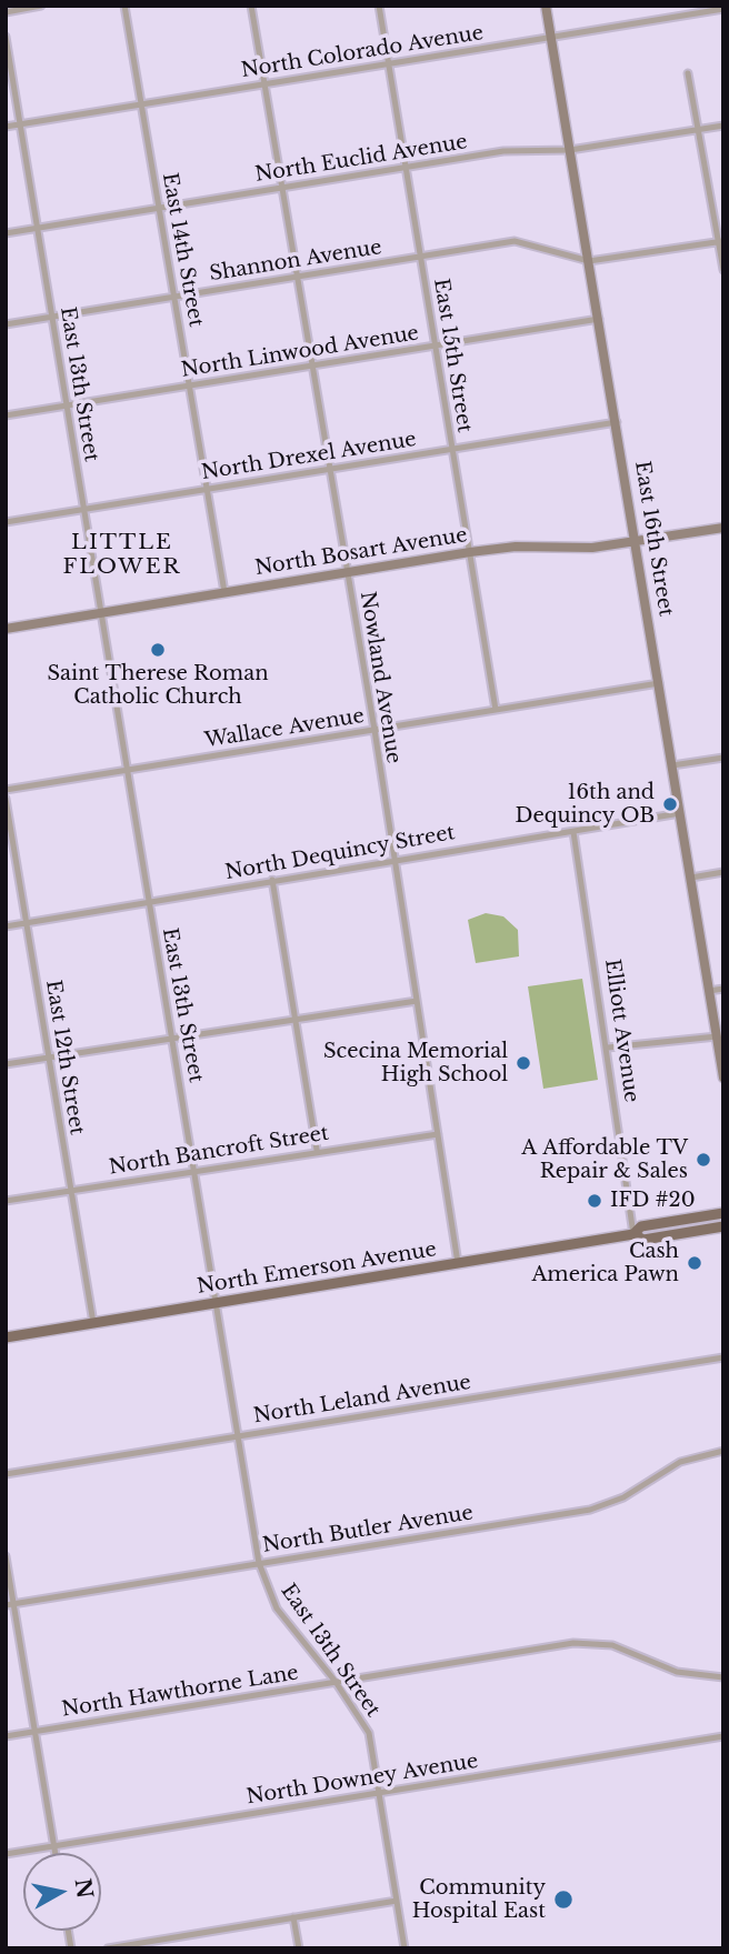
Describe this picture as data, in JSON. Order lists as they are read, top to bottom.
{
  "streets": {
    "main road": ["East 16th Street", "North Bosart Avenue", "North Emerson Avenue"],
    "street": [
      "North Colorado Avenue",
      "North Euclid Avenue",
      "East 14th Street",
      "Shannon Avenue",
      "North Linwood Avenue",
      "East 15th Street",
      "East 13th Street",
      "North Drexel Avenue",
      "Nowland Avenue",
      "Wallace Avenue",
      "North Dequincy Street",
      "Elliott Avenue",
      "East 12th Street",
      "North Bancroft Street",
      "North Leland Avenue",
      "North Butler Avenue",
      "North Hawthorne Lane",
      "North Downey Avenue"
    ]
  },
  "crossings": [
    ["North Colorado Avenue", "East 14th Street"],
    ["North Colorado Avenue", "East 15th Street"],
    ["North Colorado Avenue", "East 13th Street"],
    ["North Colorado Avenue", "East 16th Street"],
    ["North Colorado Avenue", "Nowland Avenue"],
    ["North Euclid Avenue", "East 14th Street"],
    ["North Euclid Avenue", "East 15th Street"],
    ["North Euclid Avenue", "East 13th Street"],
    ["North Euclid Avenue", "East 16th Street"],
    ["North Euclid Avenue", "Nowland Avenue"],
    ["East 14th Street", "Shannon Avenue"],
    ["East 14th Street", "North Linwood Avenue"],
    ["East 14th Street", "North Drexel Avenue"],
    ["East 14th Street", "North Bosart Avenue"],
    ["Shannon Avenue", "East 15th Street"],
    ["Shannon Avenue", "East 13th Street"],
    ["Shannon Avenue", "East 16th Street"],
    ["Shannon Avenue", "Nowland Avenue"],
    ["North Linwood Avenue", "East 15th Street"],
    ["North Linwood Avenue", "East 13th Street"],
    ["North Linwood Avenue", "East 16th Street"],
    ["North Linwood Avenue", "Nowland Avenue"],
    ["East 15th Street", "North Drexel Avenue"],
    ["East 15th Street", "North Bosart Avenue"],
    ["East 15th Street", "Wallace Avenue"],
    ["East 13th Street", "North Drexel Avenue"],
    ["East 13th Street", "North Bosart Avenue"],
    ["East 13th Street", "Wallace Avenue"],
    ["East 13th Street", "North Dequincy Street"],
    ["East 13th Street", "North Bancroft Street"],
    ["East 13th Street", "North Emerson Avenue"],
    ["East 13th Street", "North Leland Avenue"],
    ["East 13th Street", "North Butler Avenue"],
    ["East 13th Street", "North Hawthorne Lane"],
    ["East 13th Street", "North Downey Avenue"],
    ["North Drexel Avenue", "East 16th Street"],
    ["North Drexel Avenue", "Nowland Avenue"],
    ["East 16th Street", "North Bosart Avenue"],
    ["East 16th Street", "Wallace Avenue"],
    ["East 16th Street", "North Dequincy Street"],
    ["North Bosart Avenue", "Nowland Avenue"],
    ["Nowland Avenue", "Wallace Avenue"],
    ["Nowland Avenue", "North Dequincy Street"],
    ["Nowland Avenue", "North Bancroft Street"],
    ["Nowland Avenue", "North Emerson Avenue"],
    ["North Dequincy Street", "Elliott Avenue"],
    ["North Dequincy Street", "East 12th Street"],
    ["Elliott Avenue", "North Emerson Avenue"],
    ["East 12th Street", "North Bancroft Street"],
    ["East 12th Street", "North Emerson Avenue"]
  ],
  "districts": ["LITTLE FLOWER"],
  "places": [
    "Saint Therese Roman Catholic Church",
    "16th and Dequincy OB",
    "Scecina Memorial High School",
    "A Affordable TV Repair & Sales",
    "IFD #20",
    "Cash America Pawn",
    "Community Hospital East"
  ],
  "north": "right"
}
